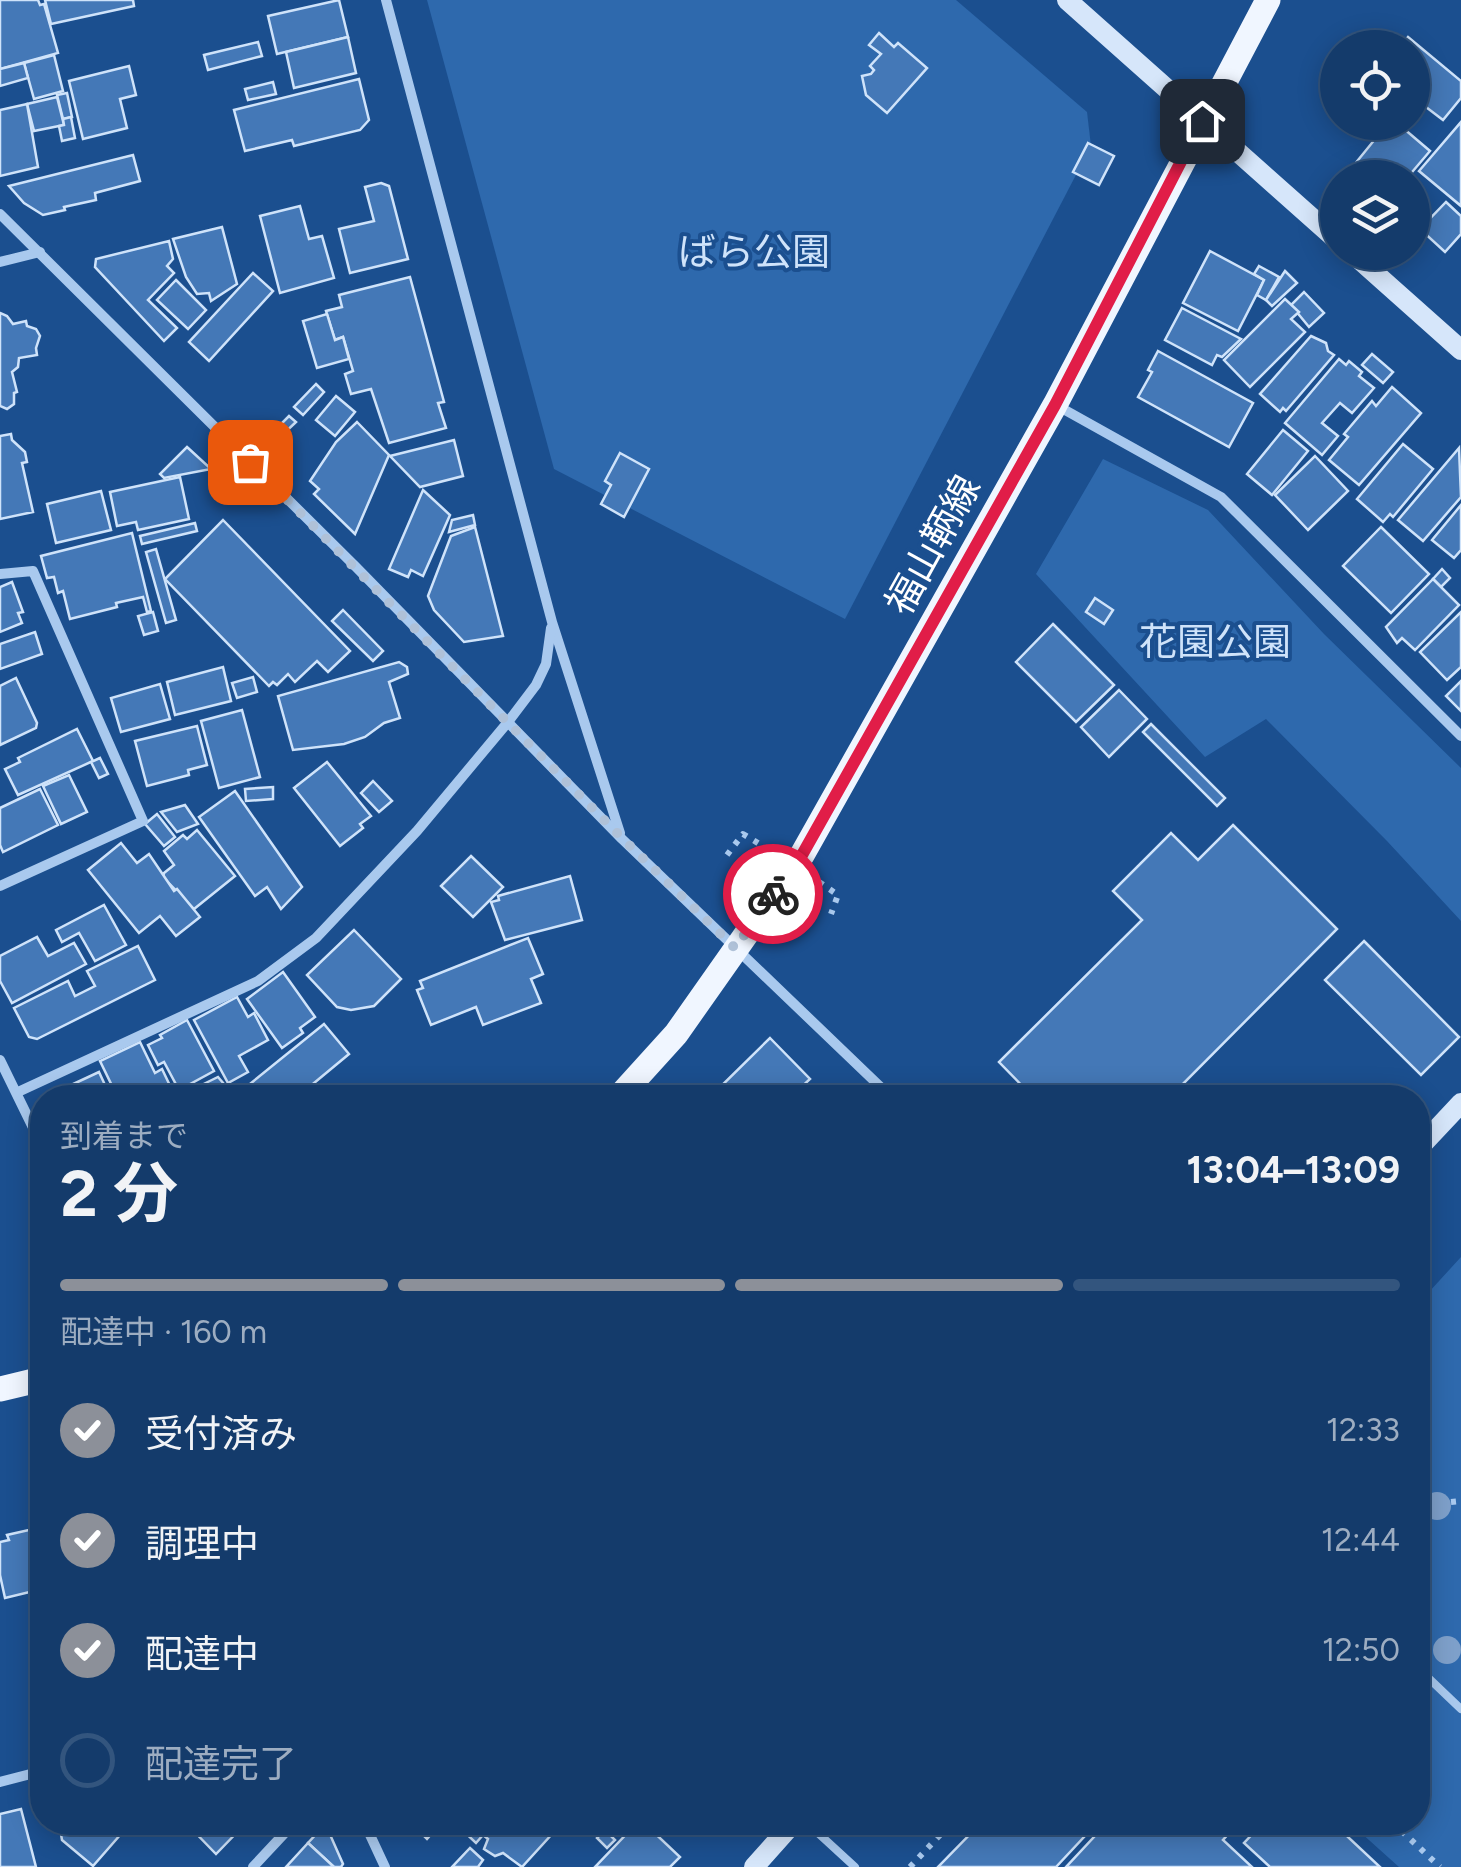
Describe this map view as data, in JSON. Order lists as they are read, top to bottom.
{
  "streets": {
    "main road": ["福山鞆線"]
  },
  "parks": ["ばら公園", "花園公園"],
  "page": {
    "heading": ["2 分", "到着まで", "13:04–13:09"],
    "bar": "配達中 · 160 m",
    "list": [
      ["受付済み", "12:33"],
      ["調理中", "12:44"],
      ["配達中", "12:50"],
      "配達完了"
    ]
  }
}
